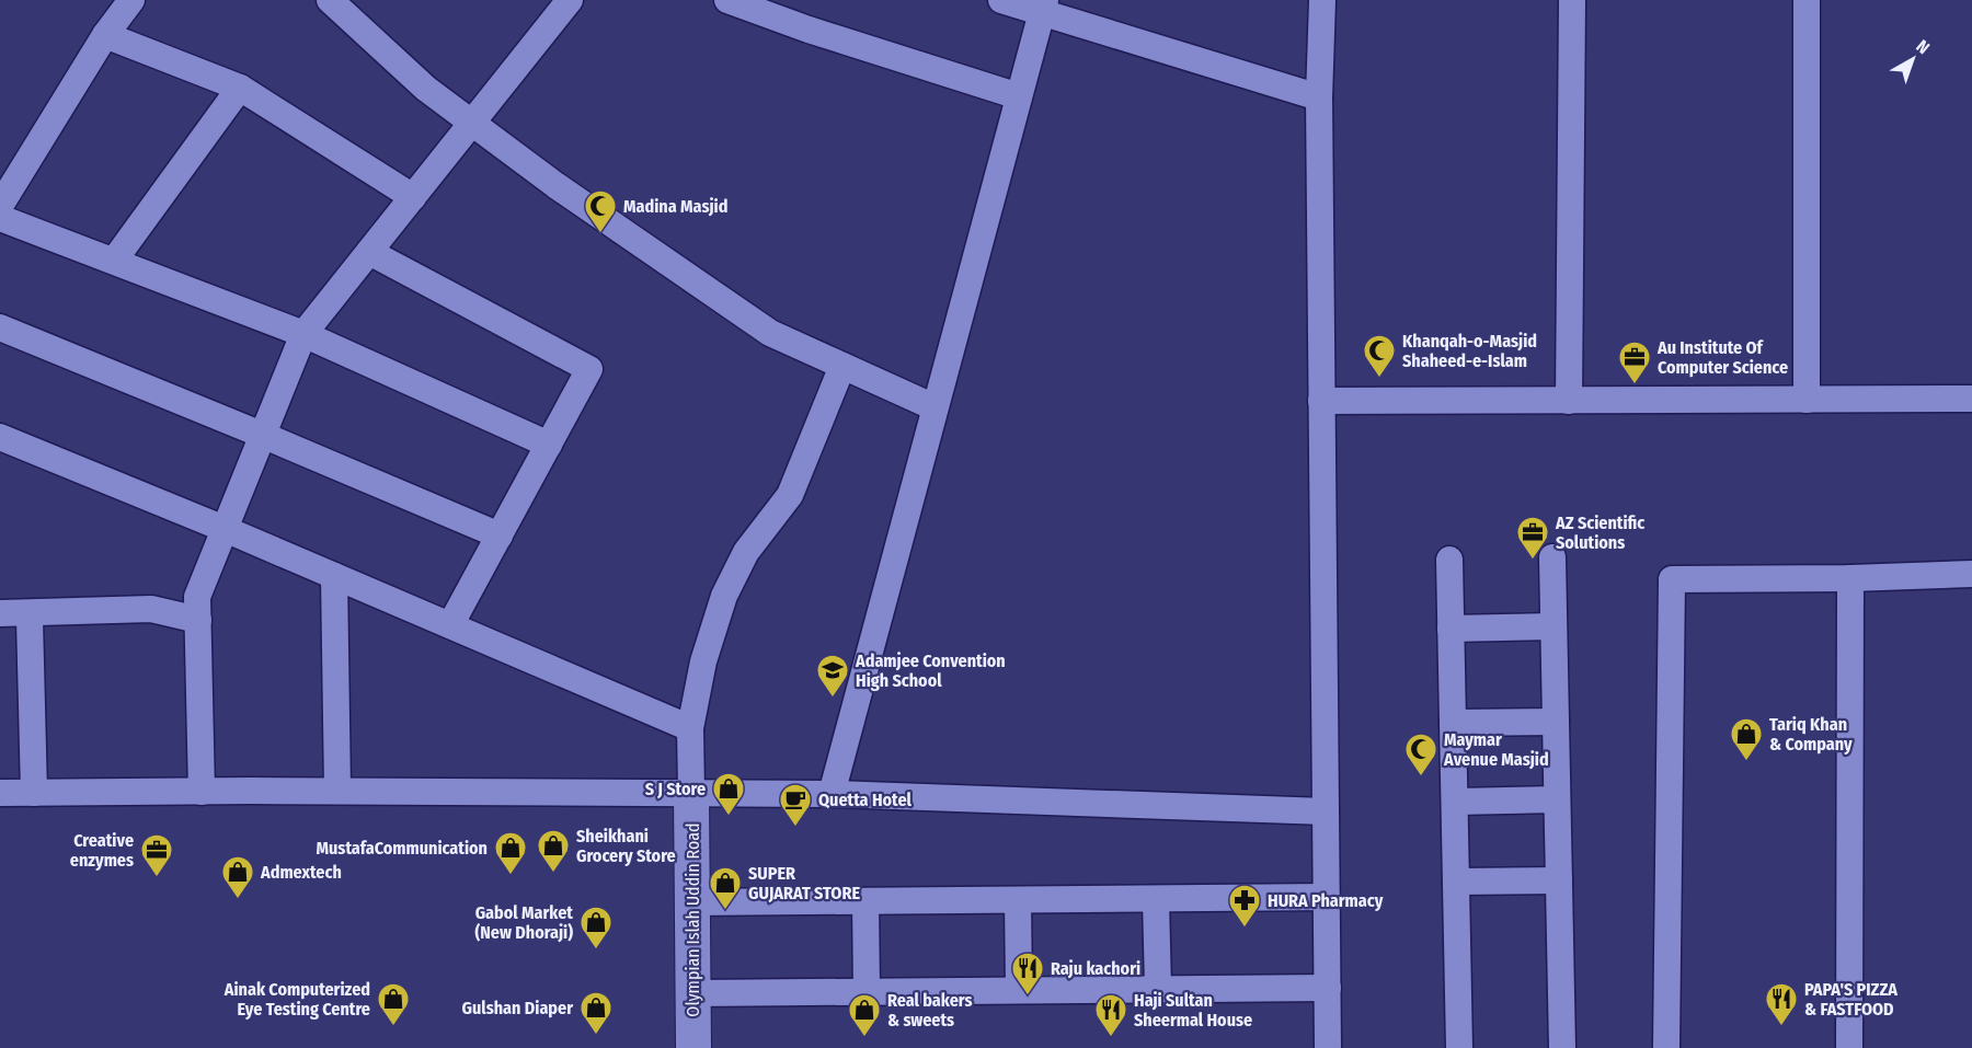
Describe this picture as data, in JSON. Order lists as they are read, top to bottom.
{
  "streets": {
    "street": ["Olympian Islah Uddin Road"]
  },
  "places": {
    "mosque": ["Madina Masjid", "Khanqah-o-Masjid Shaheed-e-Islam", "Maymar Avenue Masjid"],
    "office": ["Au Institute Of Computer Science", "AZ Scientific Solutions", "Creative enzymes"],
    "school or university": ["Adamjee Convention High School"],
    "shop": [
      "Tariq Khan & Company",
      "S J Store",
      "Sheikhani Grocery Store",
      "MustafaCommunication",
      "Admextech",
      "SUPER GUJARAT STORE",
      "Gabol Market (New Dhoraji)",
      "Ainak Computerized Eye Testing Centre",
      "Gulshan Diaper",
      "Real bakers & sweets"
    ],
    "cafe": ["Quetta Hotel"],
    "pharmacy": ["HURA Pharmacy"],
    "restaurant": ["Raju kachori", "PAPA'S PIZZA & FASTFOOD", "Haji Sultan Sheermal House"]
  },
  "north": "top right"
}
